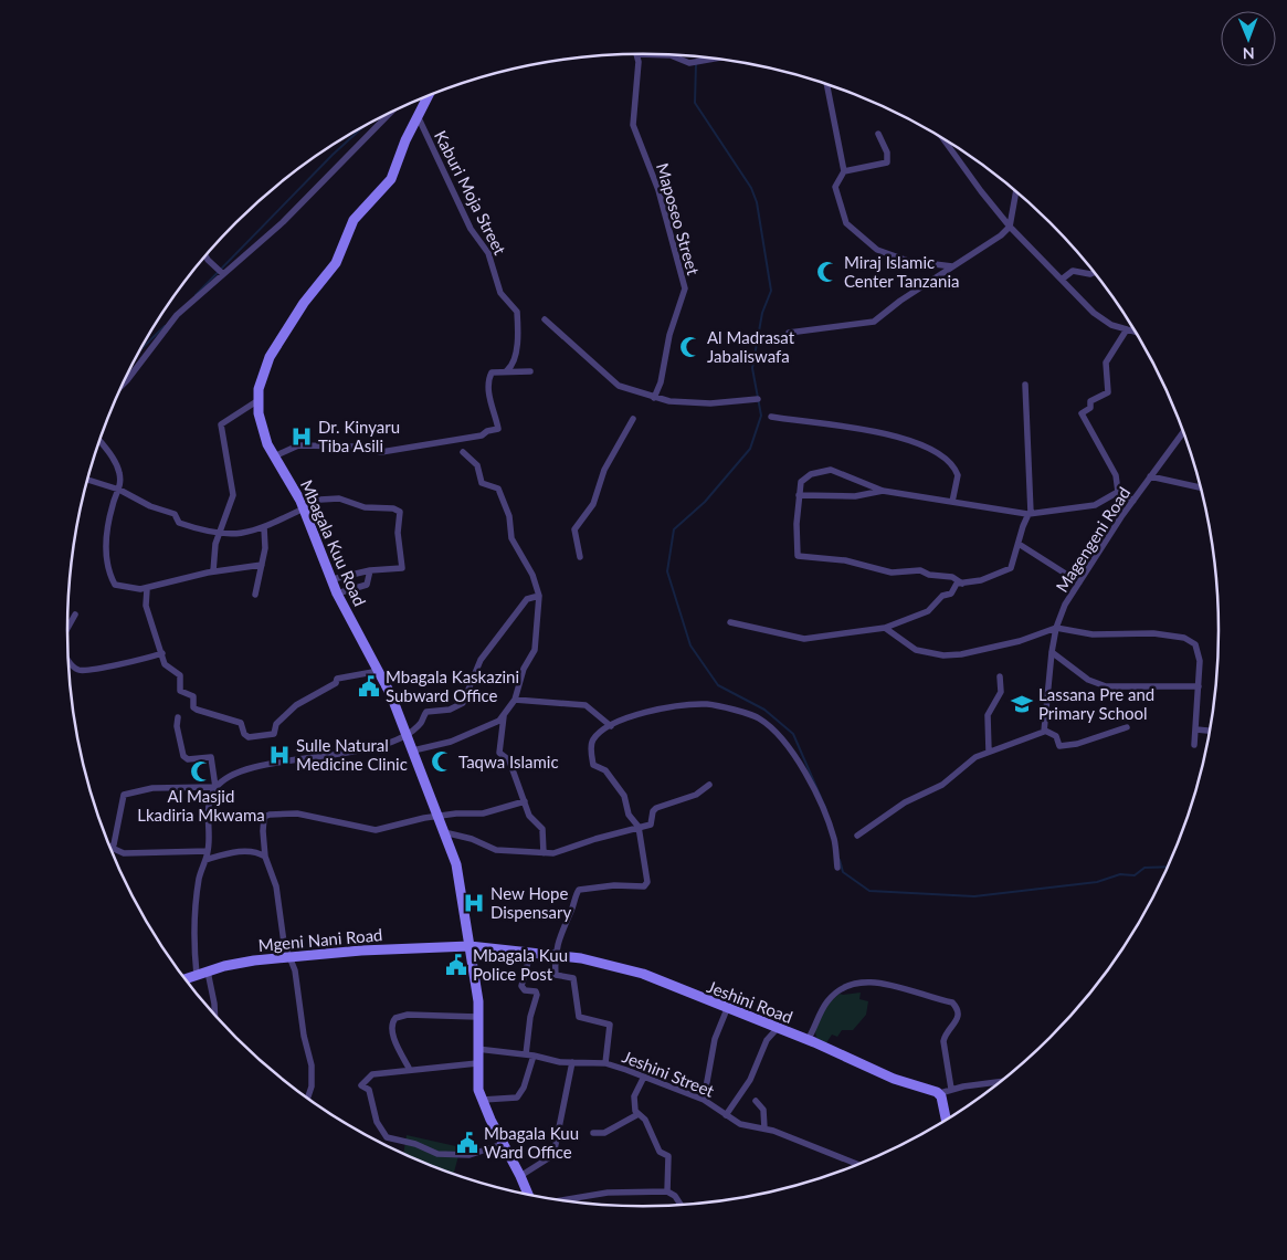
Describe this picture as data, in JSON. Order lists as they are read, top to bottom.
{
  "streets": {
    "street": [
      "Kaburi Moja Street",
      "Maposeo Street",
      "Magengeni Road",
      "Mbagala Kuu Road",
      "Mgeni Nani Road",
      "Jeshini Road",
      "Jeshini Street"
    ]
  },
  "crossings": [
    ["Kaburi Moja Street", "Mbagala Kuu Road"],
    ["Mbagala Kuu Road", "Mgeni Nani Road"],
    ["Mbagala Kuu Road", "Jeshini Road"],
    ["Mbagala Kuu Road", "Jeshini Street"],
    ["Mgeni Nani Road", "Jeshini Road"]
  ],
  "places": {
    "mosque": [
      "Miraj Islamic Center Tanzania",
      "Al Madrasat Jabaliswafa",
      "Taqwa Islamic",
      "Al Masjid Lkadiria Mkwama"
    ],
    "hospital": ["Dr. Kinyaru Tiba Asili", "Sulle Natural Medicine Clinic", "New Hope Dispensary"],
    "public building": ["Mbagala Kaskazini Subward Office", "Mbagala Kuu Police Post", "Mbagala Kuu Ward Office"],
    "school or university": ["Lassana Pre and Primary School"]
  },
  "north": "bottom"
}
